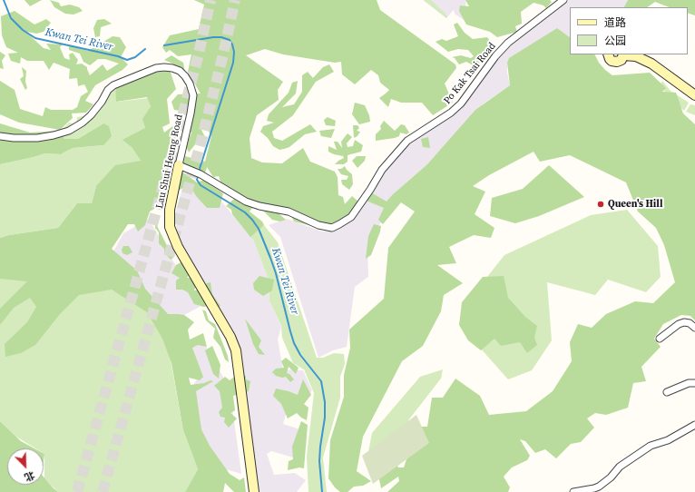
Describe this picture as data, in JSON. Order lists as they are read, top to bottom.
{
  "streets": {
    "street": ["Po Kak Tsai Road", "Lau Shui Heung Road"]
  },
  "crossings": [
    ["Po Kak Tsai Road", "Lau Shui Heung Road"]
  ],
  "water": ["Kwan Tei River"],
  "places": ["Queen's Hill"],
  "legend": ["道路", "公园"],
  "north": "bottom right"
}
